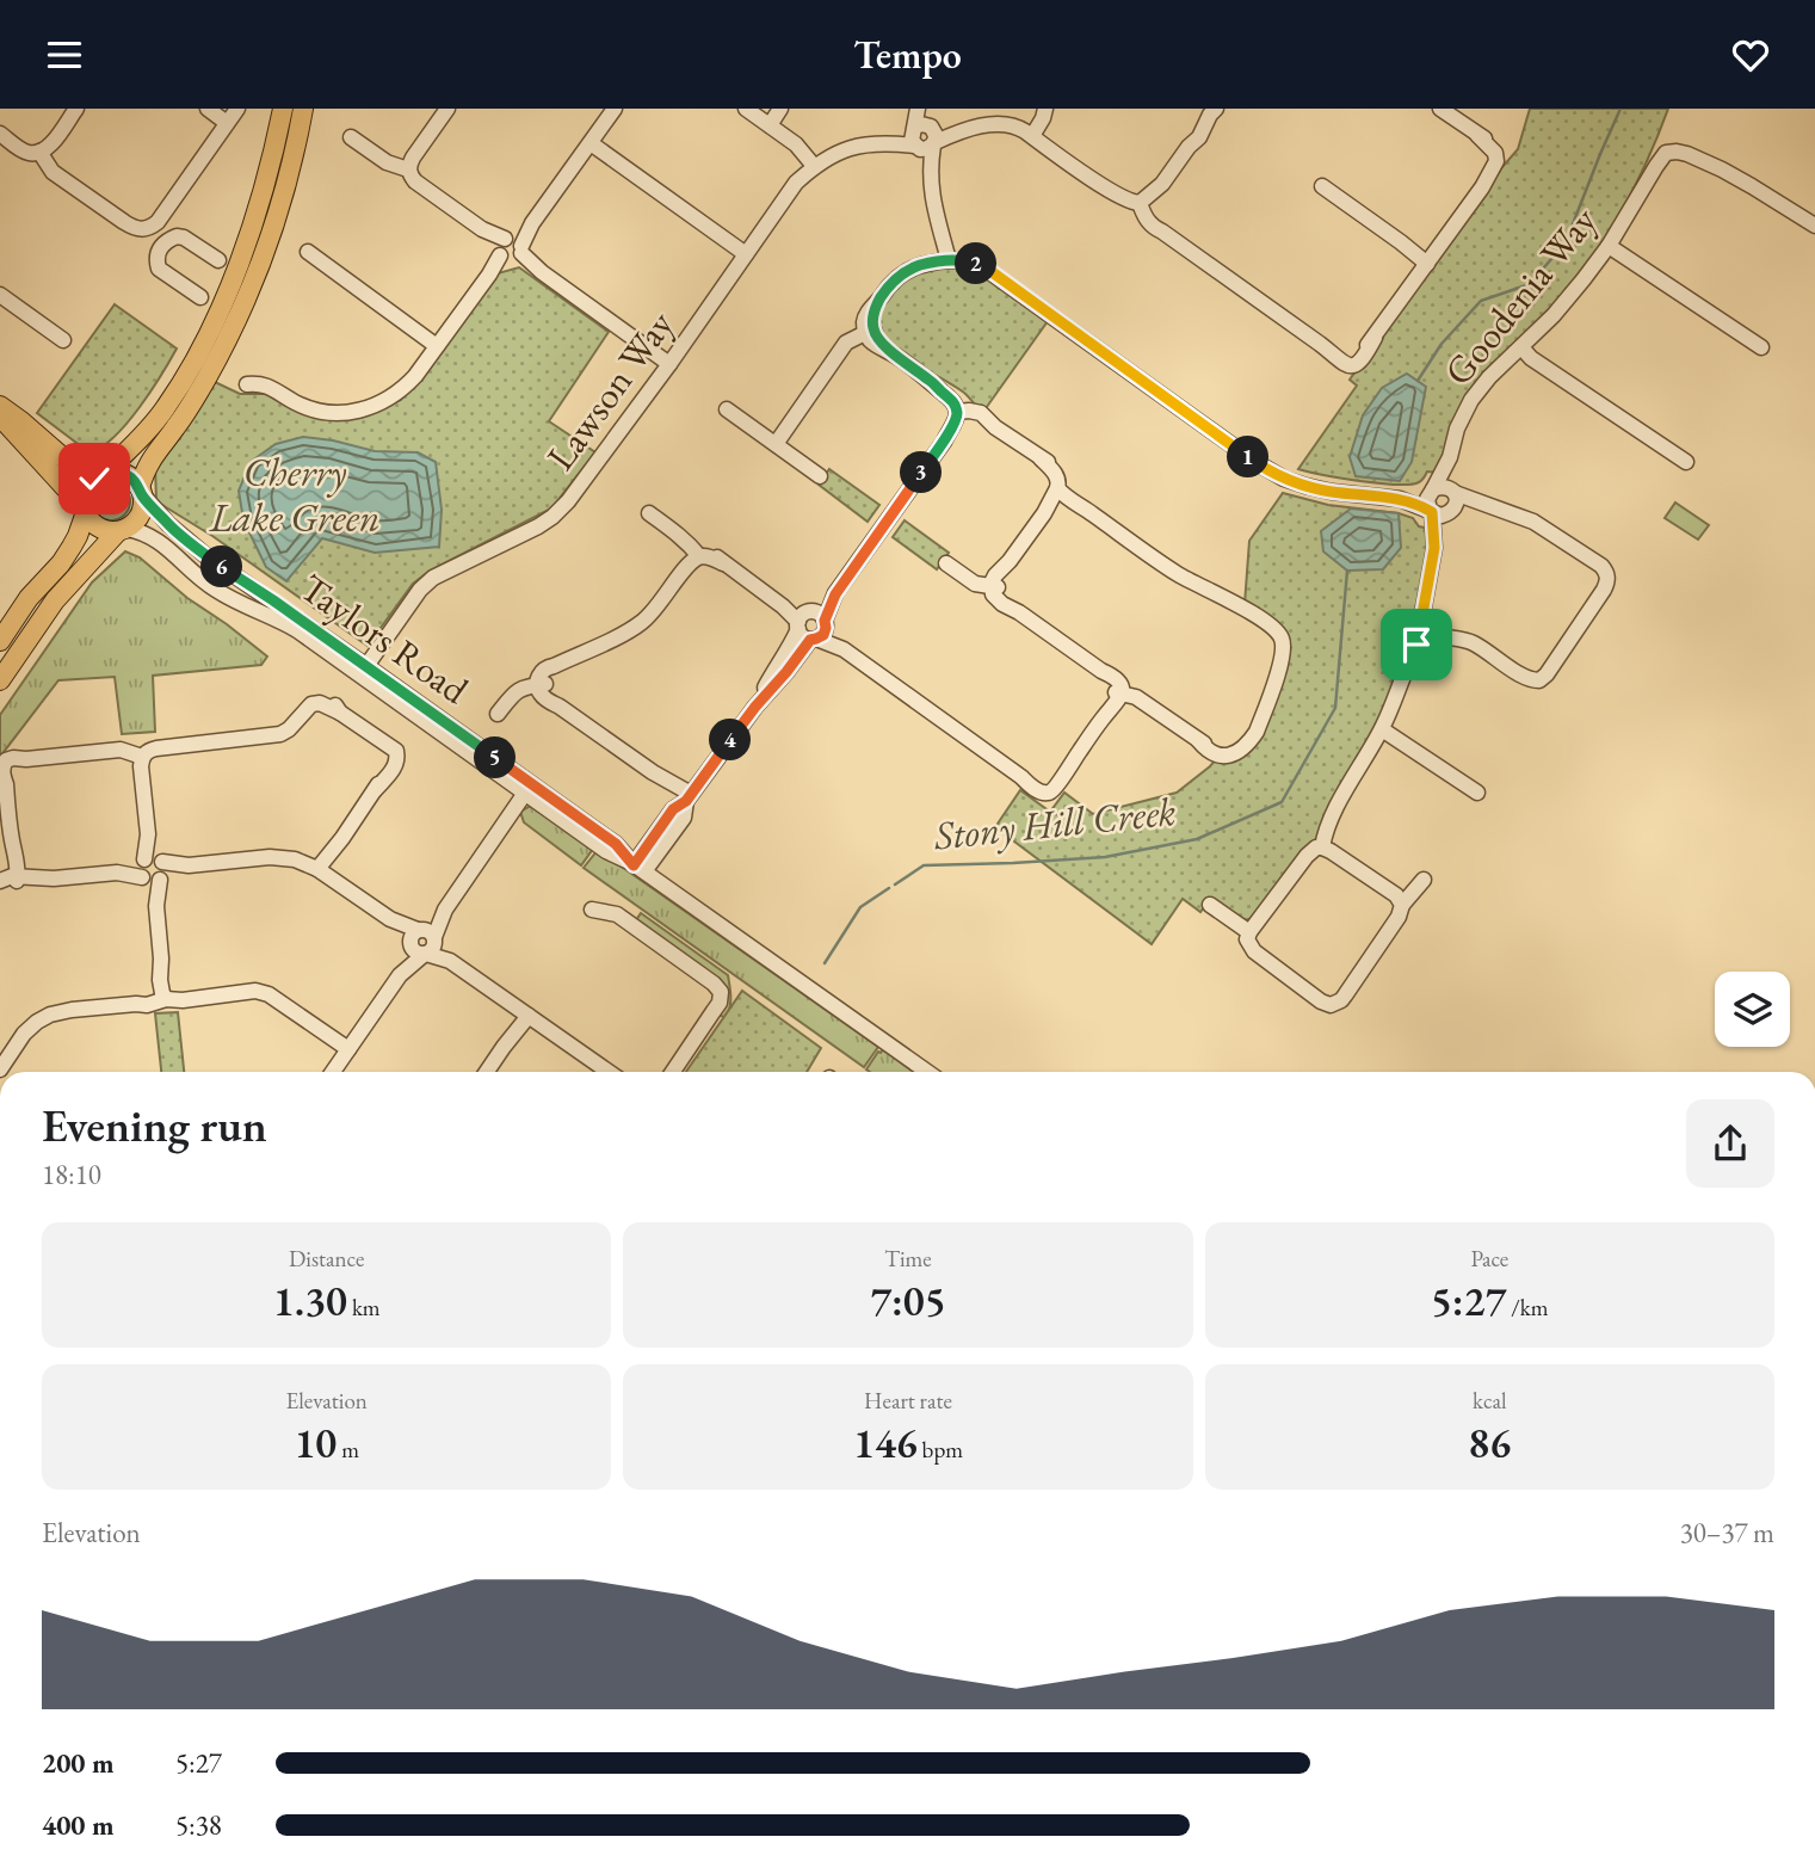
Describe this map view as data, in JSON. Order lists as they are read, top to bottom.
{
  "streets": {
    "street": ["Goodenia Way", "Lawson Way", "Taylors Road"]
  },
  "crossings": [
    ["Lawson Way", "Taylors Road"]
  ],
  "water": ["Cherry Lake Green", "Stony Hill Creek"],
  "page": {
    "header": "Tempo",
    "pins": [
      "2",
      "1",
      "3",
      "6",
      "4",
      "5"
    ],
    "heading": ["Evening run", "18:10"],
    "stats": [
      ["Distance", "1.30 km"],
      ["Time", "7:05"],
      ["Pace", "5:27 /km"],
      ["Elevation", "10 m"],
      ["Heart rate", "146 bpm"],
      ["kcal", "86"]
    ],
    "chart": ["Elevation", "30–37 m"],
    "list": [
      {
        "name": "200 m",
        "note": "5:27"
      },
      {
        "name": "400 m",
        "note": "5:38"
      }
    ]
  }
}
